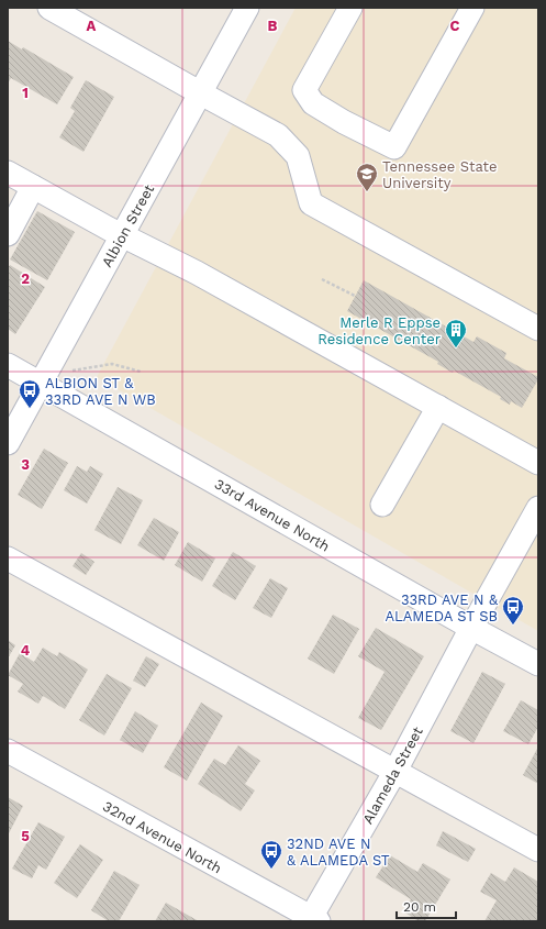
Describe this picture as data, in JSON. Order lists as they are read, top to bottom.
{
  "streets": {
    "street": [
      "Albion Street",
      "33rd Avenue North",
      "Alameda Street",
      "32nd Avenue North"
    ]
  },
  "crossings": [
    ["Albion Street", "33rd Avenue North"],
    ["33rd Avenue North", "Alameda Street"],
    ["Alameda Street", "32nd Avenue North"]
  ],
  "places": {
    "school or university": ["Tennessee State University"],
    "building": ["Merle R Eppse Residence Center"],
    "bus stop": ["ALBION ST & 33RD AVE N WB", "33RD AVE N & ALAMEDA ST SB", "32ND AVE N & ALAMEDA ST"]
  },
  "scale_bar": "20 m",
  "grid": {
    "columns": ["A", "B", "C"],
    "rows": [
      "1",
      "2",
      "3",
      "4",
      "5"
    ]
  }
}
